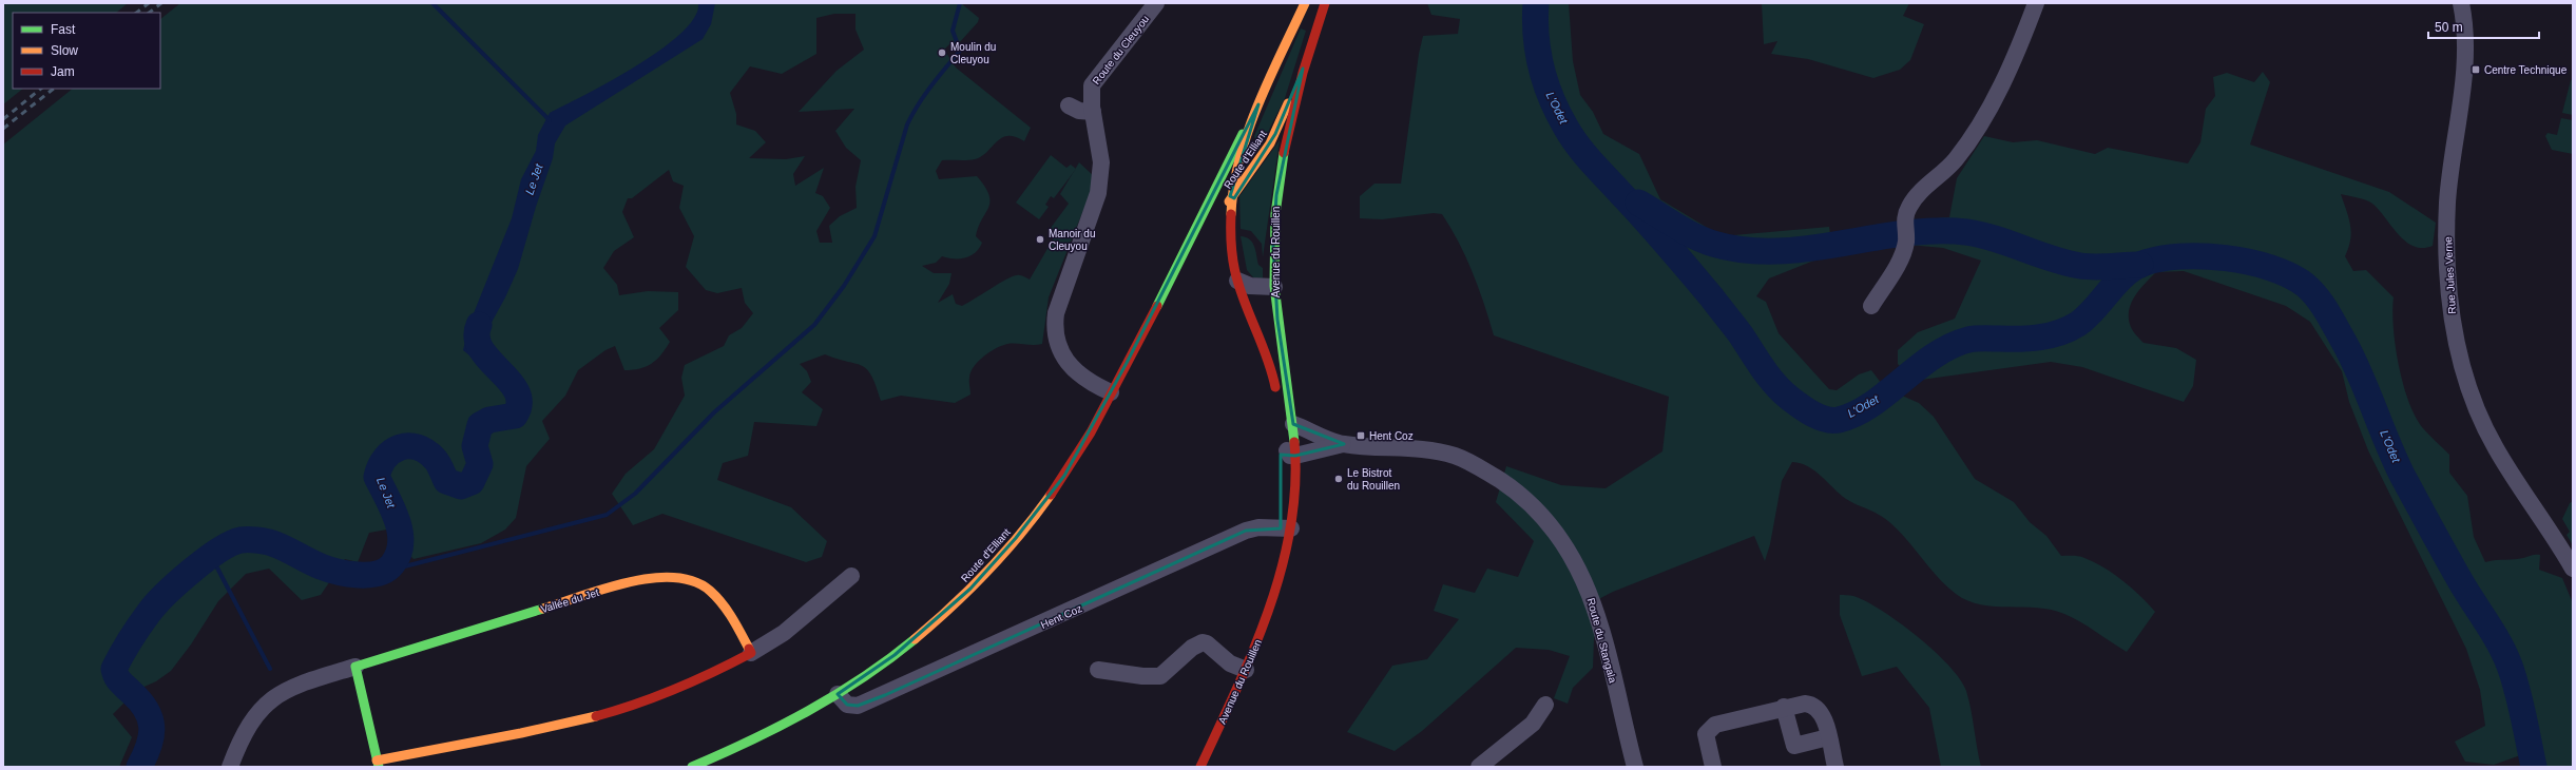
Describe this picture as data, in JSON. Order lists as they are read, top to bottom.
{
  "streets": {
    "street": [
      "Route du Cleuyou",
      "Route d'Elliant",
      "Avenue du Rouillen",
      "Rue Jules Verne",
      "Vallée du Jet",
      "Hent Coz",
      "Route du Stangala"
    ]
  },
  "crossings": [
    ["Route du Cleuyou", "Route d'Elliant"],
    ["Route d'Elliant", "Avenue du Rouillen"],
    ["Route d'Elliant", "Hent Coz"],
    ["Avenue du Rouillen", "Hent Coz"],
    ["Avenue du Rouillen", "Route du Stangala"]
  ],
  "water": ["L'Odet", "Le Jet"],
  "places": {
    "other": ["Moulin du Cleuyou", "Manoir du Cleuyou", "Le Bistrot du Rouillen"],
    "transit": ["Centre Technique", "Hent Coz"]
  },
  "legend": ["Fast", "Slow", "Jam"],
  "scale_bar": "50 m"
}
